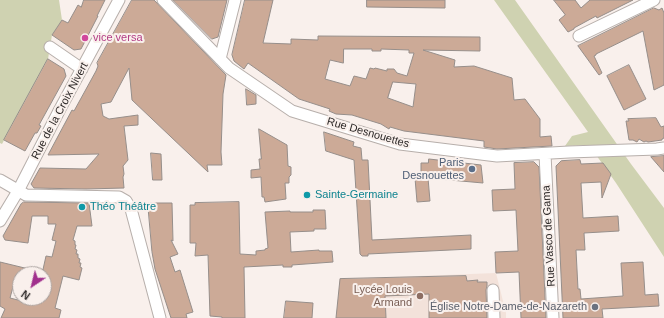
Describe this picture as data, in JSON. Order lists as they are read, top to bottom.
{
  "streets": {
    "street": ["Rue de la Croix Nivert", "Rue Desnouettes", "Rue Vasco de Gama"]
  },
  "crossings": [
    ["Rue Desnouettes", "Rue Vasco de Gama"]
  ],
  "places": [
    "vice versa",
    "Paris Desnouettes",
    "Sainte-Germaine",
    "Théo Théâtre",
    "Lycée Louis Armand",
    "Église Notre-Dame-de-Nazareth"
  ],
  "north": "bottom left"
}
